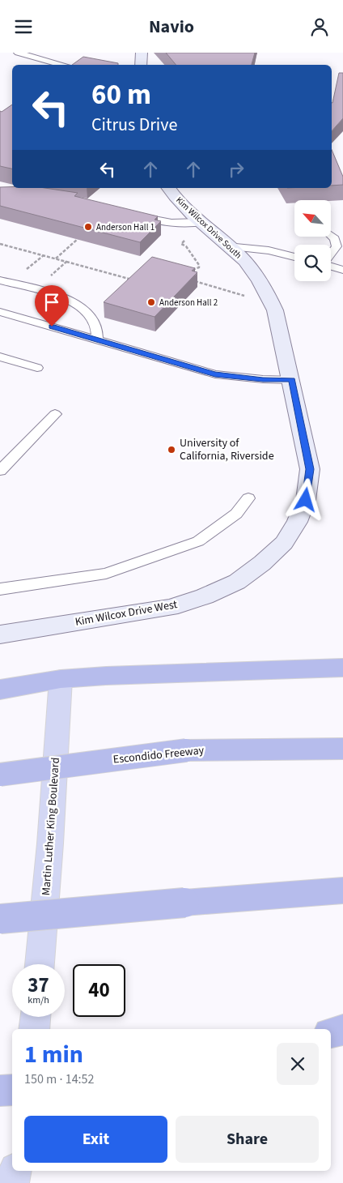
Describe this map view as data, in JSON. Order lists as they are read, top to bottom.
{
  "streets": {
    "highway": ["Escondido Freeway"],
    "main road": ["Martin Luther King Boulevard"],
    "street": ["Kim Wilcox Drive South", "Kim Wilcox Drive West"]
  },
  "crossings": [
    ["Kim Wilcox Drive South", "Kim Wilcox Drive West"]
  ],
  "places": ["Anderson Hall 1", "Anderson Hall 2", "University of California, Riverside"],
  "north": "top left",
  "page": {
    "header": "Navio",
    "turn": ["60 m", "Citrus Drive"],
    "speed": "37 km/h",
    "limit": "40",
    "heading": ["1 min", "150 m · 14:52"],
    "buttons": ["Exit", "Share"]
  }
}
